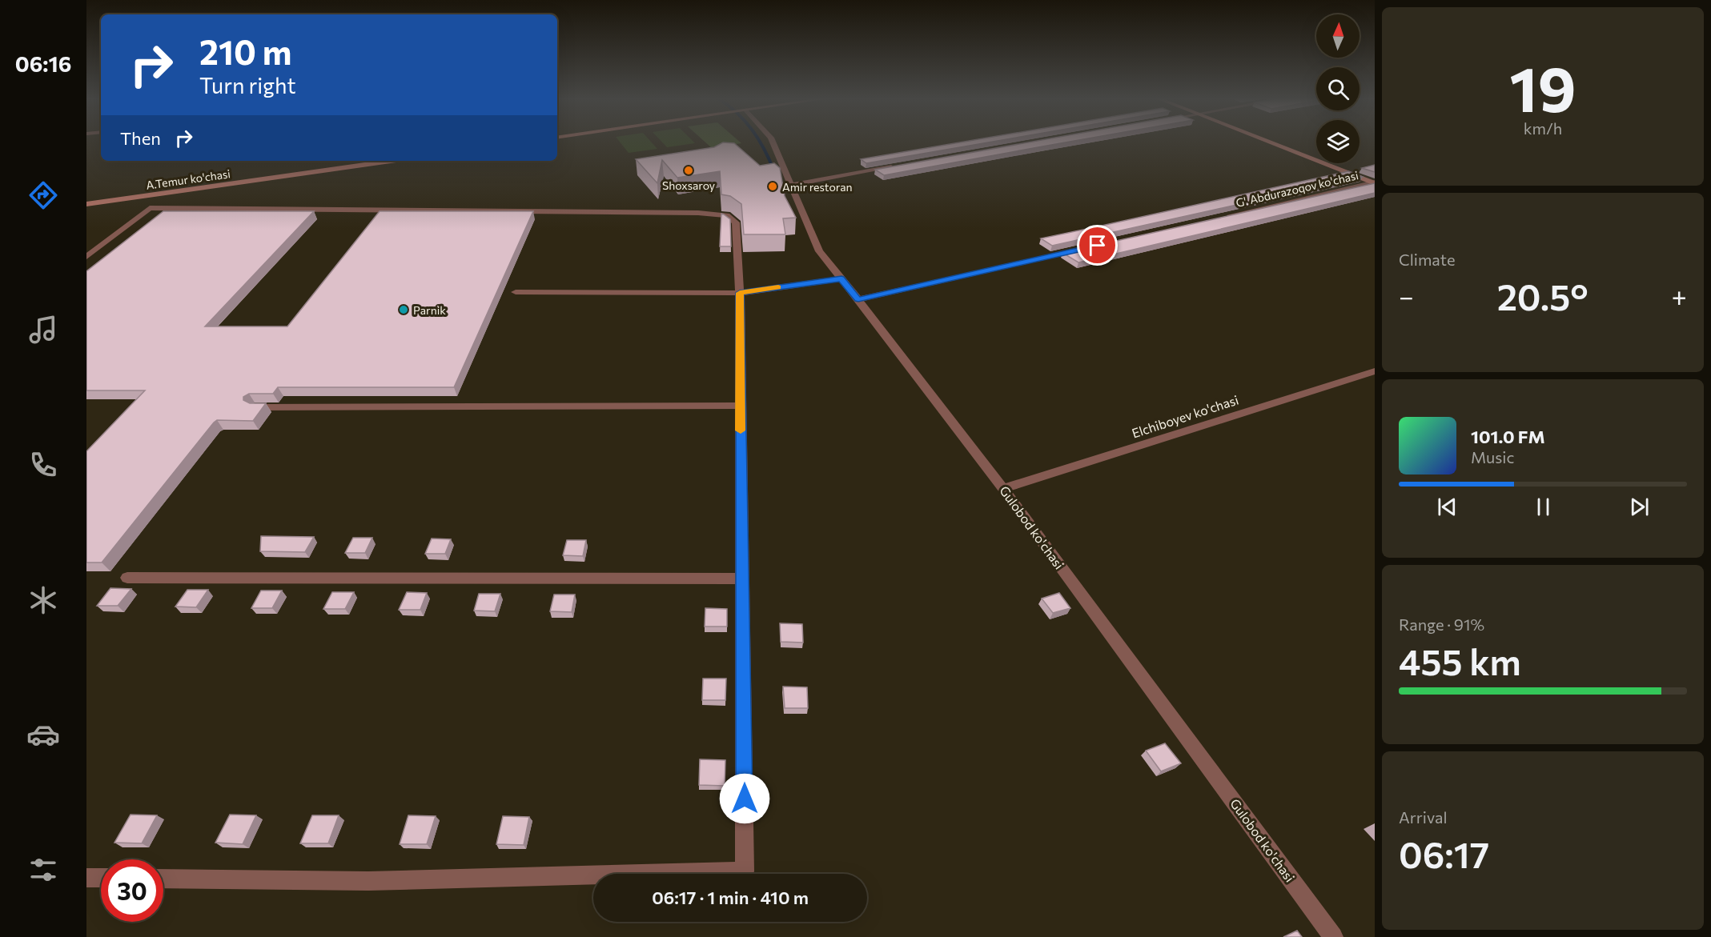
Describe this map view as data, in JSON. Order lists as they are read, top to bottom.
{
  "streets": {
    "main road": ["A.Temur ko'chasi"],
    "street": ["G'. Abdurazoqov ko'chasi", "Elchiboyev ko'chasi", "Gulobod ko'chasi"]
  },
  "crossings": [
    ["Elchiboyev ko'chasi", "Gulobod ko'chasi"]
  ],
  "places": ["Shoxsaroy", "Amir restoran", "Parnik"],
  "north": "top",
  "page": {
    "tabs": "06:16",
    "tile": [
      ["19", "km/h"],
      "Climate",
      ["Range · 91%", "455 km"],
      ["Arrival", "06:17"]
    ],
    "turn": ["210 m", "Turn right"],
    "then": "Then",
    "heat": ["−", "20.5°", "+"],
    "song": ["101.0 FM", "Music"],
    "limit": "30",
    "trip": "06:17 · 1 min · 410 m"
  }
}
